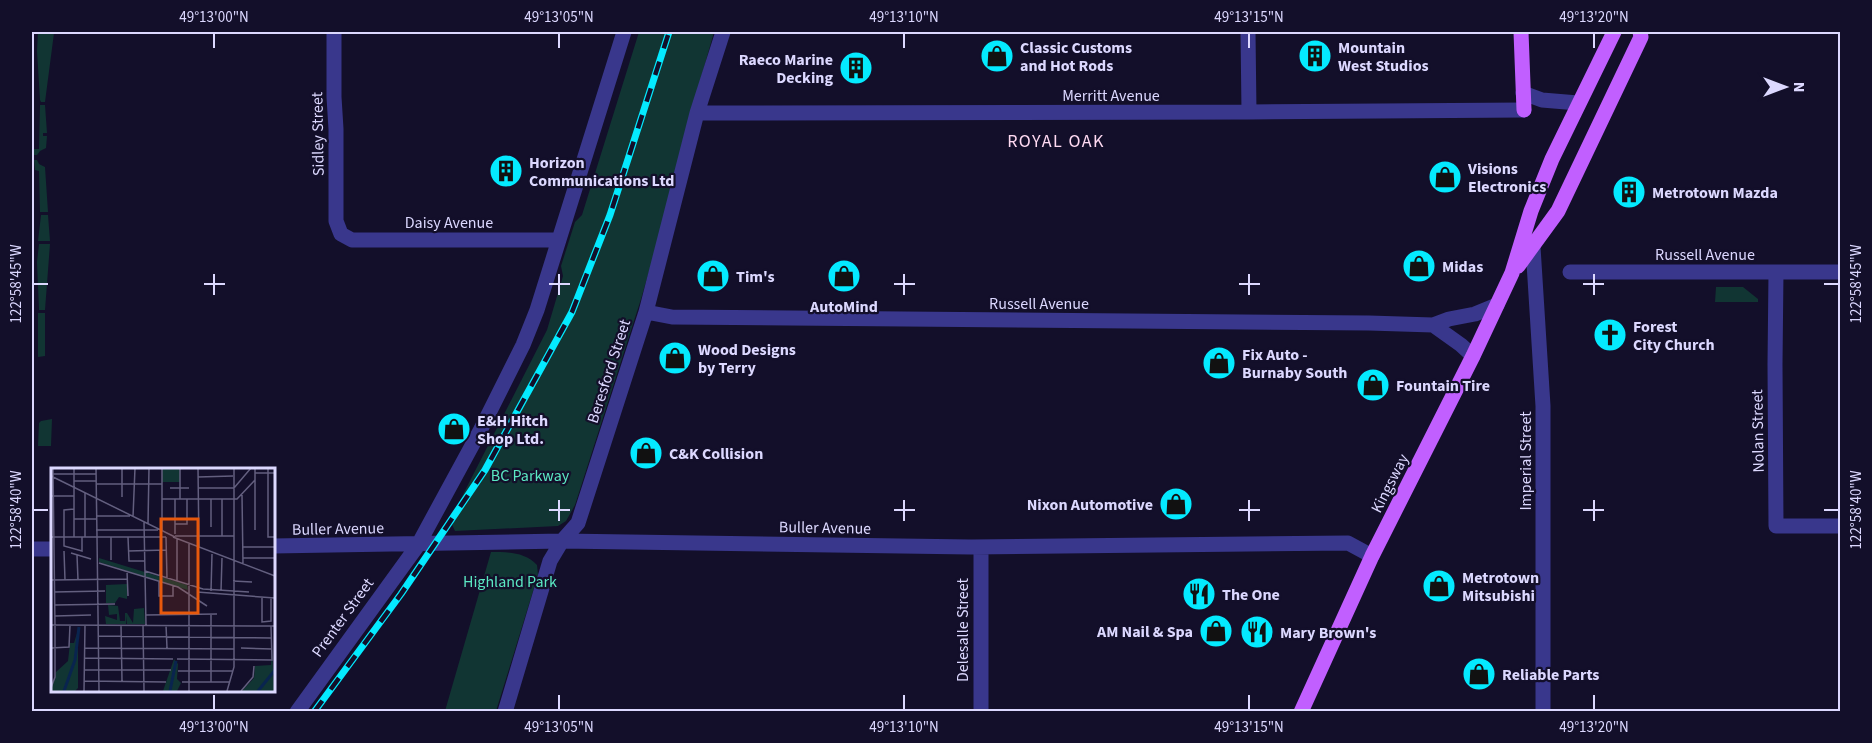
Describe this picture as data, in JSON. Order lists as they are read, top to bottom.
{
  "streets": {
    "main road": ["Imperial Street", "Kingsway"],
    "street": [
      "Merritt Avenue",
      "Sidley Street",
      "Daisy Avenue",
      "Russell Avenue",
      "Beresford Street",
      "Nolan Street",
      "Buller Avenue",
      "Prenter Street",
      "Delesalle Street"
    ]
  },
  "crossings": [
    ["Merritt Avenue", "Beresford Street"],
    ["Sidley Street", "Daisy Avenue"],
    ["Russell Avenue", "Beresford Street"],
    ["Russell Avenue", "Nolan Street"],
    ["Russell Avenue", "Kingsway"],
    ["Beresford Street", "Buller Avenue"],
    ["Imperial Street", "Kingsway"],
    ["Kingsway", "Buller Avenue"],
    ["Buller Avenue", "Prenter Street"],
    ["Buller Avenue", "Delesalle Street"]
  ],
  "districts": ["ROYAL OAK"],
  "parks": ["BC Parkway", "Highland Park"],
  "places": {
    "shop": [
      "Classic Customs and Hot Rods",
      "Visions Electronics",
      "Midas",
      "Tim's",
      "AutoMind",
      "Wood Designs by Terry",
      "Fix Auto - Burnaby South",
      "Fountain Tire",
      "E&H Hitch Shop Ltd.",
      "C&K Collision",
      "Nixon Automotive",
      "Metrotown Mitsubishi",
      "AM Nail & Spa",
      "Reliable Parts"
    ],
    "building": [
      "Mountain West Studios",
      "Raeco Marine Decking",
      "Horizon Communications Ltd",
      "Metrotown Mazda"
    ],
    "church": ["Forest City Church"],
    "restaurant": ["The One", "Mary Brown's"]
  },
  "north": "right",
  "coordinates": [
    "49°13'00\"N",
    "49°13'05\"N",
    "49°13'10\"N",
    "49°13'15\"N",
    "49°13'20\"N",
    "122°58'45\"W",
    "122°58'40\"W"
  ]
}
